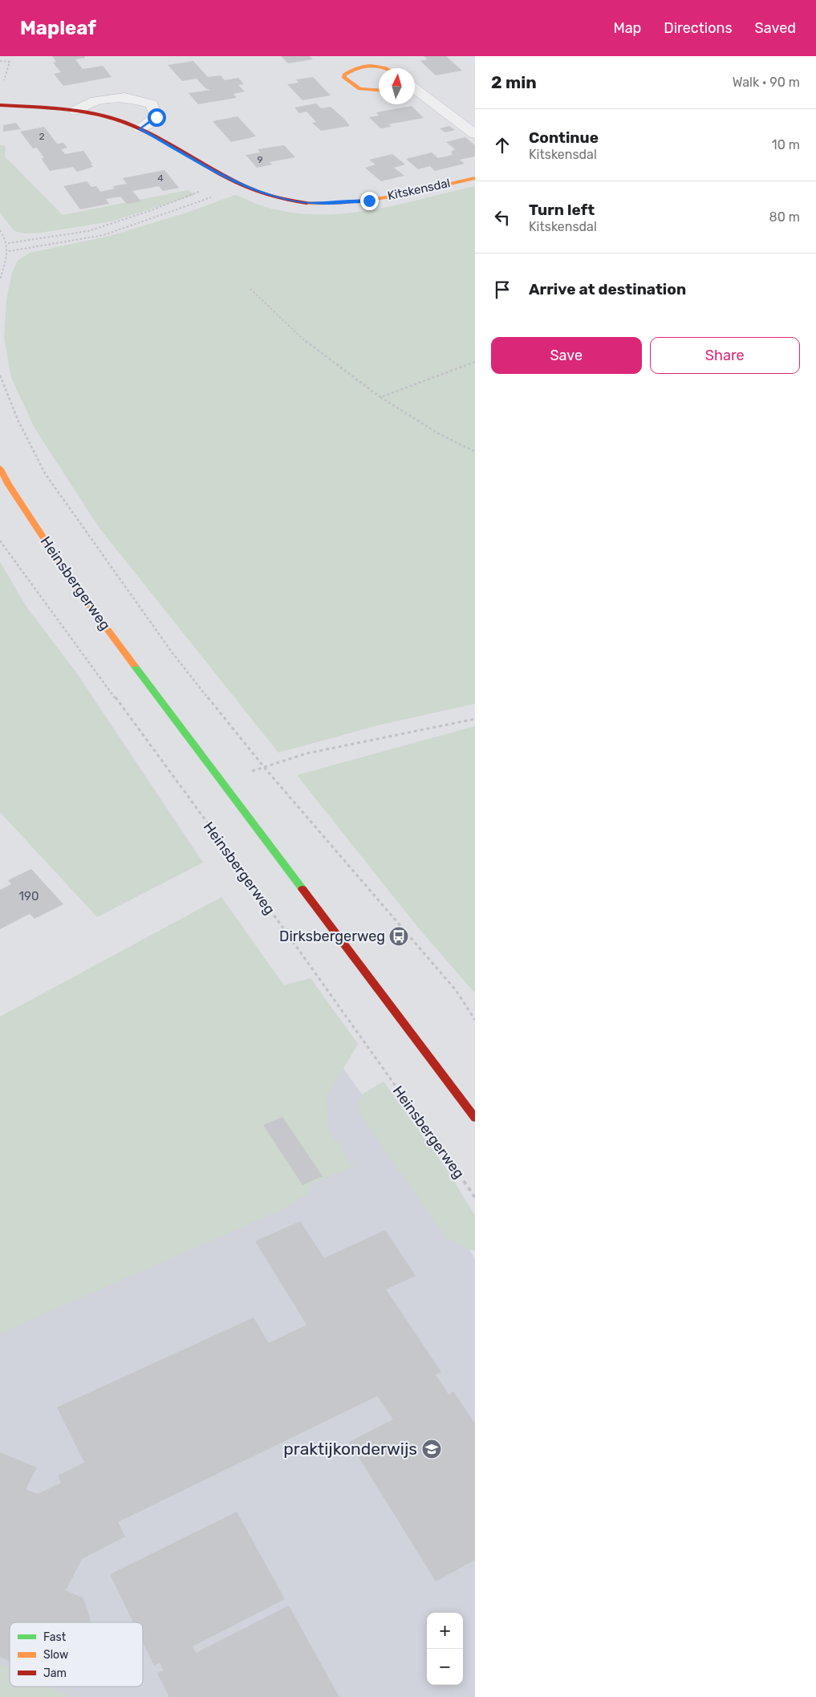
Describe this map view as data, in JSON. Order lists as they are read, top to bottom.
{
  "streets": {
    "street": ["Kitskensdal", "Heinsbergerweg"]
  },
  "places": {
    "bus stop": ["Dirksbergerweg"],
    "school or university": ["praktijkonderwijs"]
  },
  "house_numbers": [
    "2",
    "9",
    "4",
    "190"
  ],
  "legend": ["Fast", "Slow", "Jam"],
  "north": "top",
  "page": {
    "header": "Mapleaf",
    "nav": ["Map", "Directions", "Saved"],
    "heading": ["2 min", "Walk · 90 m"],
    "list": [
      ["Continue", "Kitskensdal", "10 m"],
      ["Turn left", "Kitskensdal", "80 m"],
      "Arrive at destination"
    ],
    "buttons": ["Save", "Share"],
    "map_buttons": ["+", "−"]
  }
}
